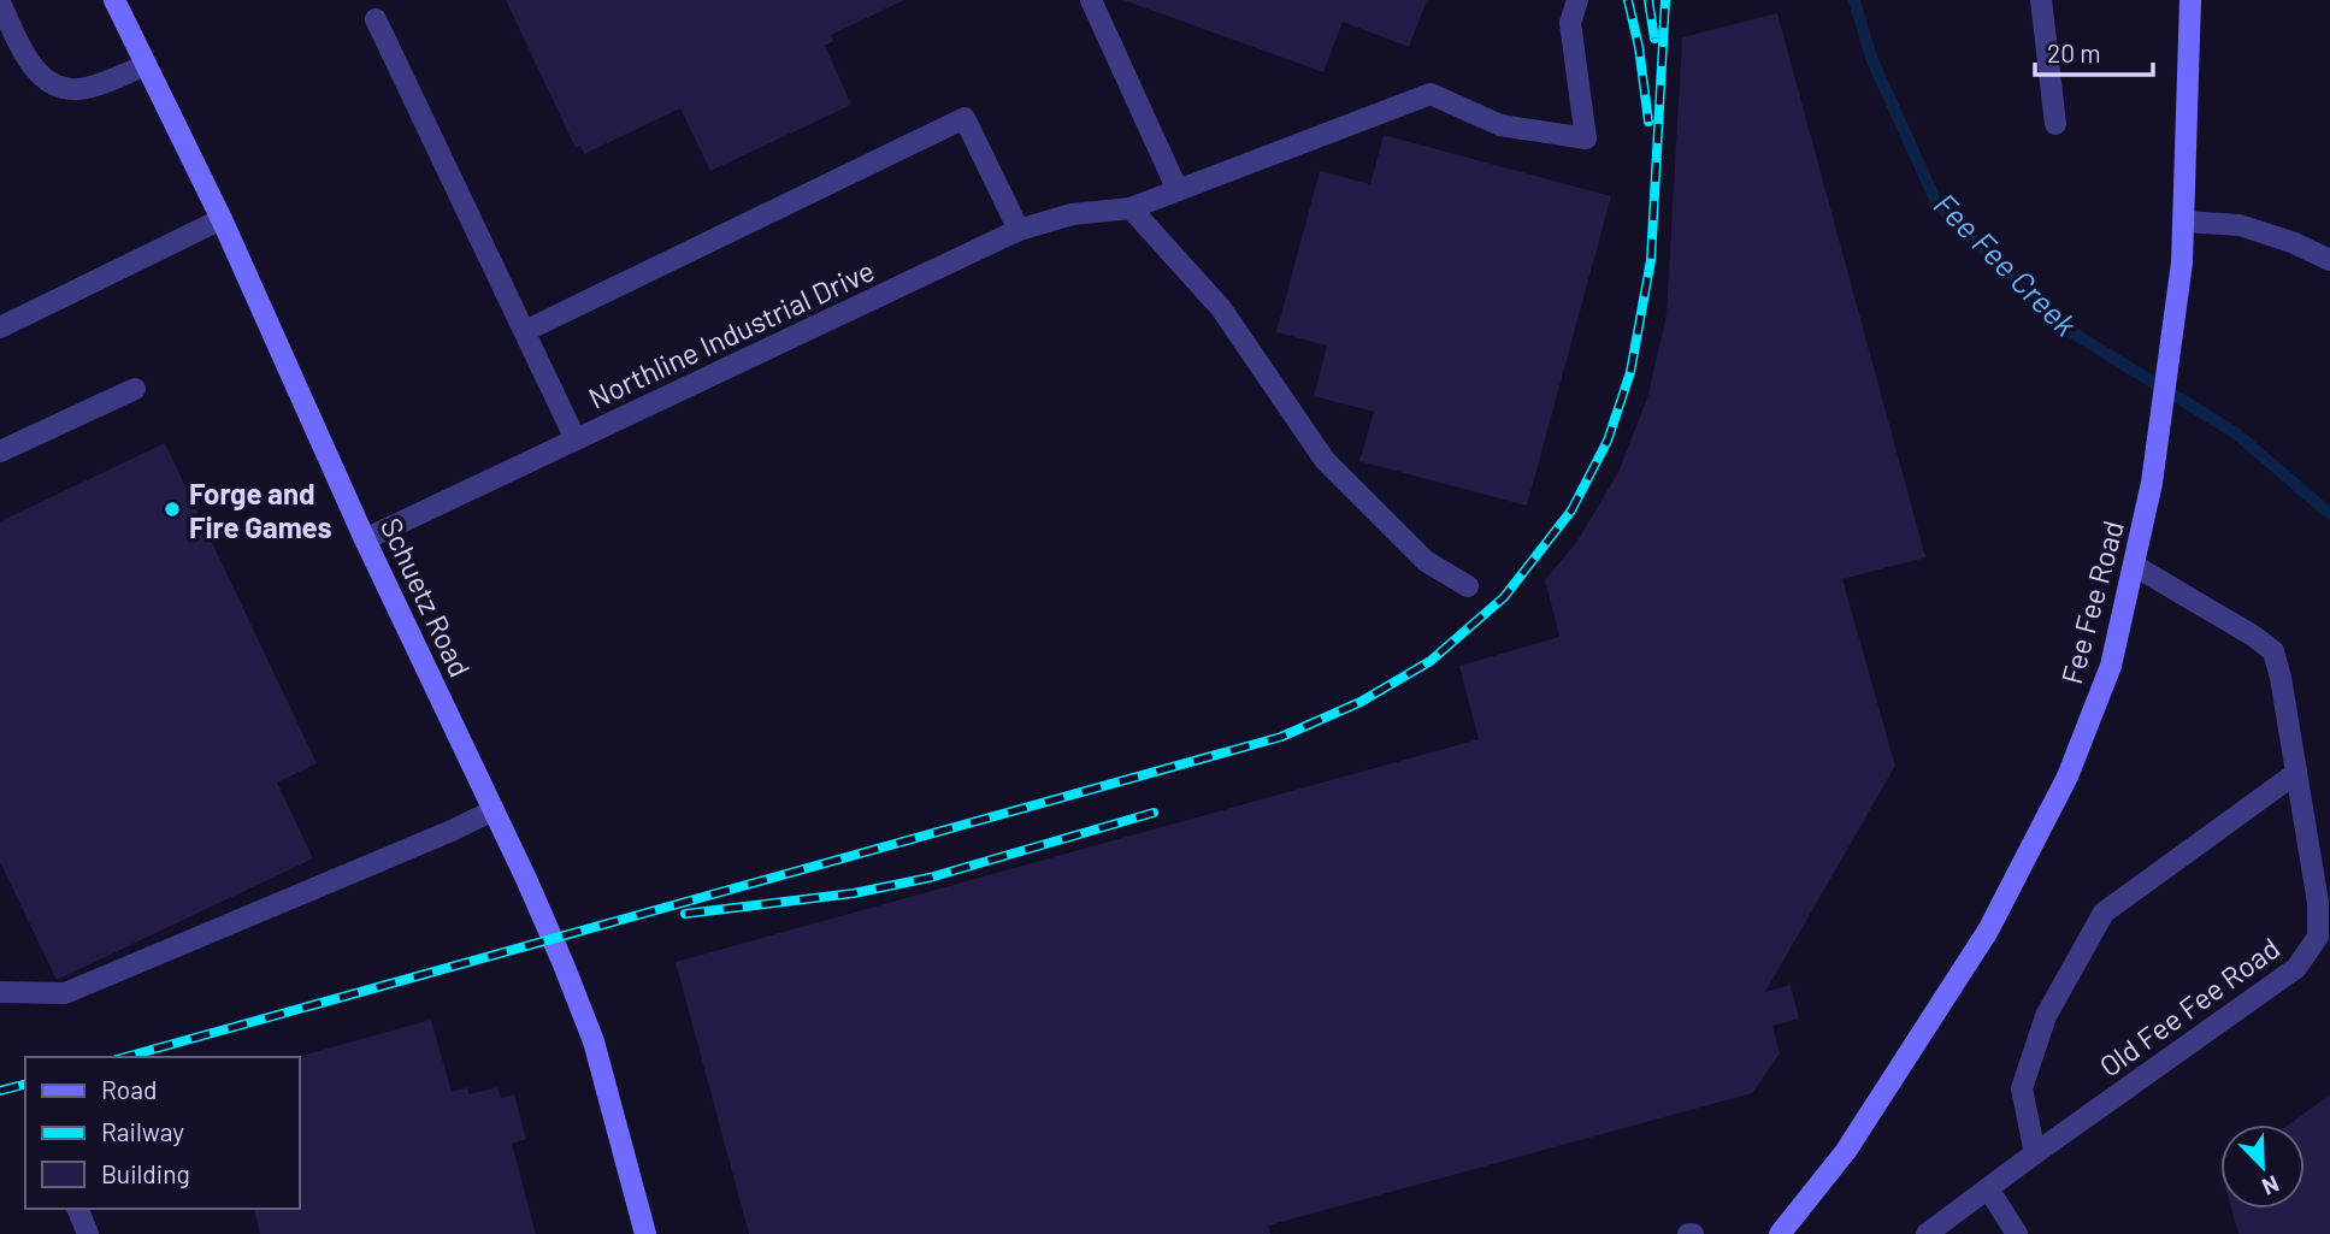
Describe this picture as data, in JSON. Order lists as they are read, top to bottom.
{
  "streets": {
    "main road": ["Schuetz Road", "Fee Fee Road"],
    "street": ["Northline Industrial Drive", "Old Fee Fee Road"]
  },
  "crossings": [
    ["Northline Industrial Drive", "Schuetz Road"],
    ["Fee Fee Road", "Old Fee Fee Road"]
  ],
  "water": ["Fee Fee Creek"],
  "places": ["Forge and Fire Games"],
  "legend": ["Road", "Railway", "Building"],
  "scale_bar": "20 m",
  "north": "bottom right"
}
